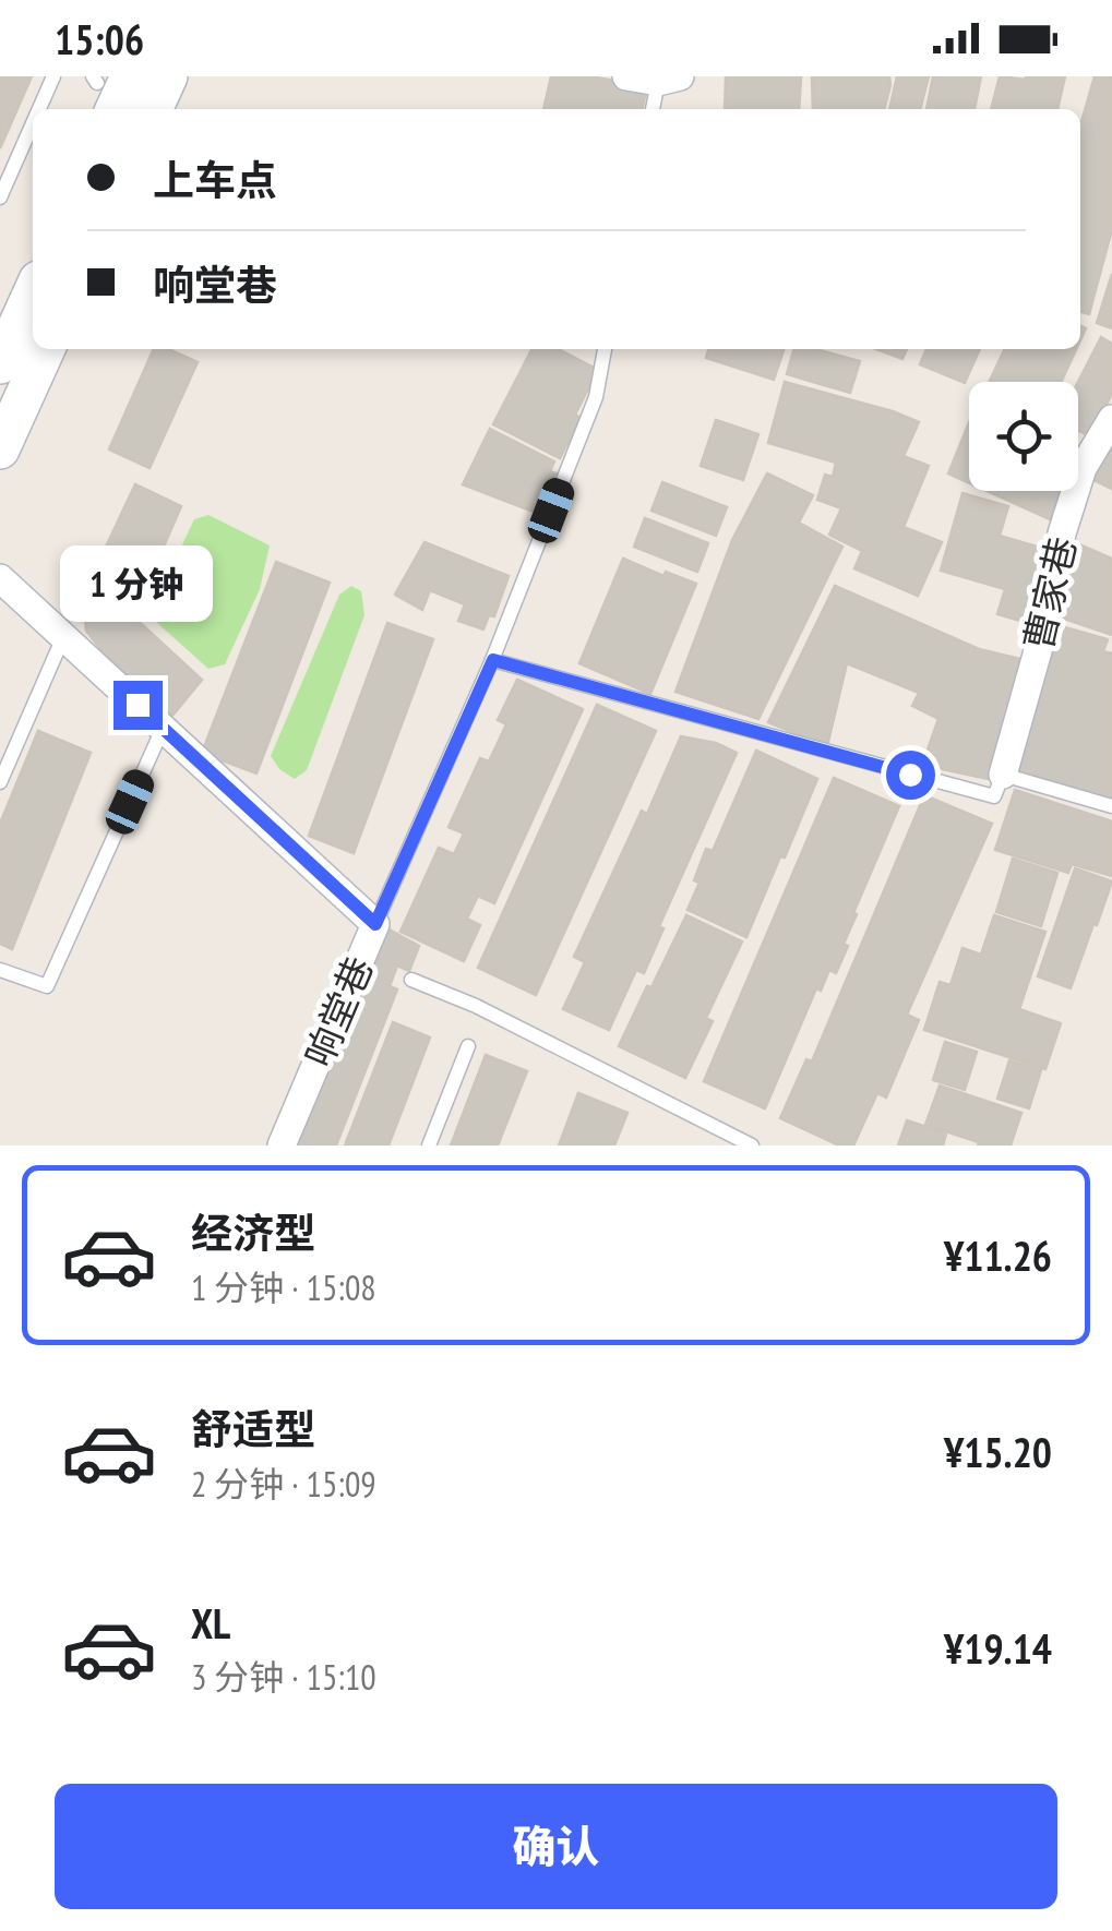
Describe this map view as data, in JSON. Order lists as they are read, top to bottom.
{
  "streets": {
    "street": ["曹家巷", "响堂巷"]
  },
  "page": {
    "status": "15:06",
    "banner": ["上车点", "响堂巷"],
    "bubble": "1 分钟",
    "list": [
      {
        "name": "经济型",
        "note": "1 分钟 · 15:08",
        "value": "¥11.26"
      },
      {
        "name": "舒适型",
        "note": "2 分钟 · 15:09",
        "value": "¥15.20"
      },
      {
        "name": "XL",
        "note": "3 分钟 · 15:10",
        "value": "¥19.14"
      }
    ],
    "buttons": "确认"
  }
}
